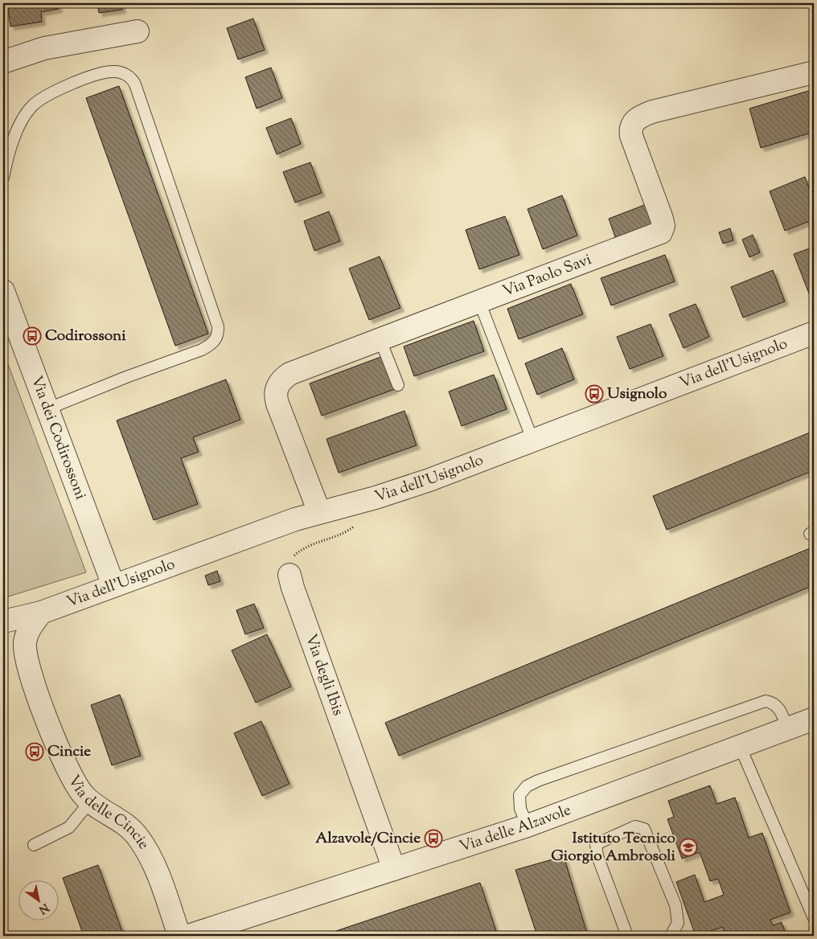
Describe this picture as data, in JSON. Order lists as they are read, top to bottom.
{
  "streets": {
    "street": [
      "Via Paolo Savi",
      "Via dell'Usignolo",
      "Via dei Codirossoni",
      "Via degli Ibis",
      "Via delle Cincie",
      "Via delle Alzavole"
    ]
  },
  "crossings": [
    ["Via Paolo Savi", "Via dell'Usignolo"],
    ["Via dell'Usignolo", "Via dei Codirossoni"],
    ["Via dell'Usignolo", "Via delle Cincie"],
    ["Via degli Ibis", "Via delle Alzavole"]
  ],
  "places": {
    "bus stop": [
      "Codirossoni",
      "Usignolo",
      "Cincie",
      "Alzavole/Cincie"
    ],
    "school or university": ["Istituto Tecnico Giorgio Ambrosoli"]
  },
  "north": "bottom right"
}
